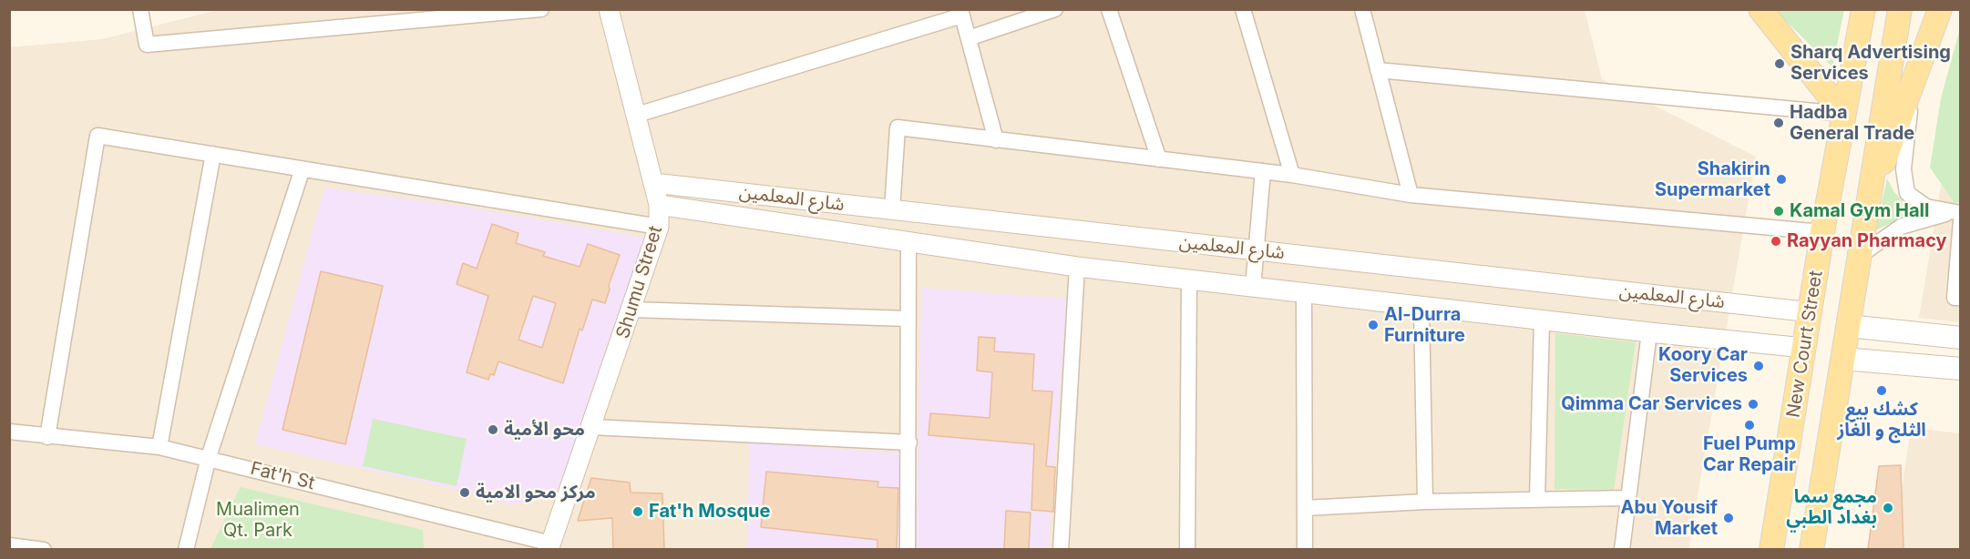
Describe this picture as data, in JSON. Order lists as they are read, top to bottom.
{
  "streets": {
    "main road": ["New Court Street"],
    "street": ["شارع المعلمين", "Shumu Street", "Fat'h St"]
  },
  "crossings": [
    ["شارع المعلمين", "Shumu Street"],
    ["شارع المعلمين", "New Court Street"],
    ["Shumu Street", "Fat'h St"]
  ],
  "parks": ["Mualimen Qt. Park"],
  "places": [
    "Sharq Advertising Services",
    "Hadba General Trade",
    "Shakirin Supermarket",
    "Kamal Gym Hall",
    "Rayyan Pharmacy",
    "Al-Durra Furniture",
    "Koory Car Services",
    "كشك بيع الثلج و الغاز",
    "Qimma Car Services",
    "Fuel Pump Car Repair",
    "محو الأمية",
    "مركز محو الامية",
    "مجمع سما بغداد الطبي",
    "Fat'h Mosque",
    "Abu Yousif Market"
  ]
}
